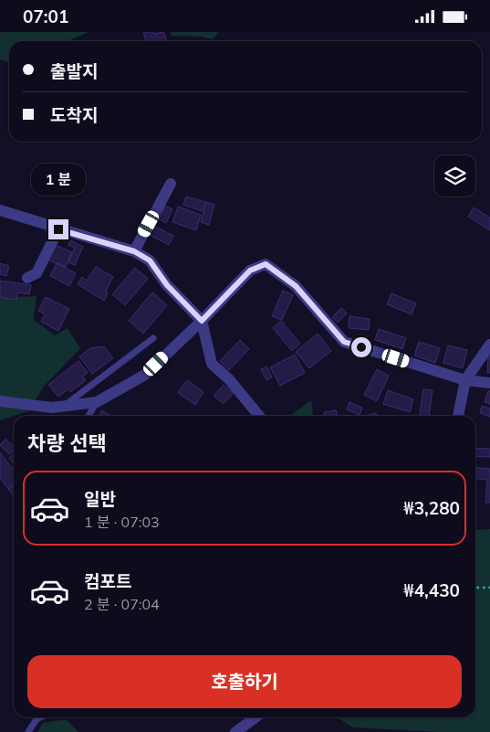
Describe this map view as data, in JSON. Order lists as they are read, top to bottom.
{
  "page": {
    "status": "07:01",
    "banner": ["출발지", "도착지"],
    "bubble": "1 분",
    "heading": "차량 선택",
    "list": [
      {
        "name": "일반",
        "note": "1 분 · 07:03",
        "value": "₩3,280"
      },
      {
        "name": "컴포트",
        "note": "2 분 · 07:04",
        "value": "₩4,430"
      }
    ],
    "buttons": "호출하기"
  }
}
